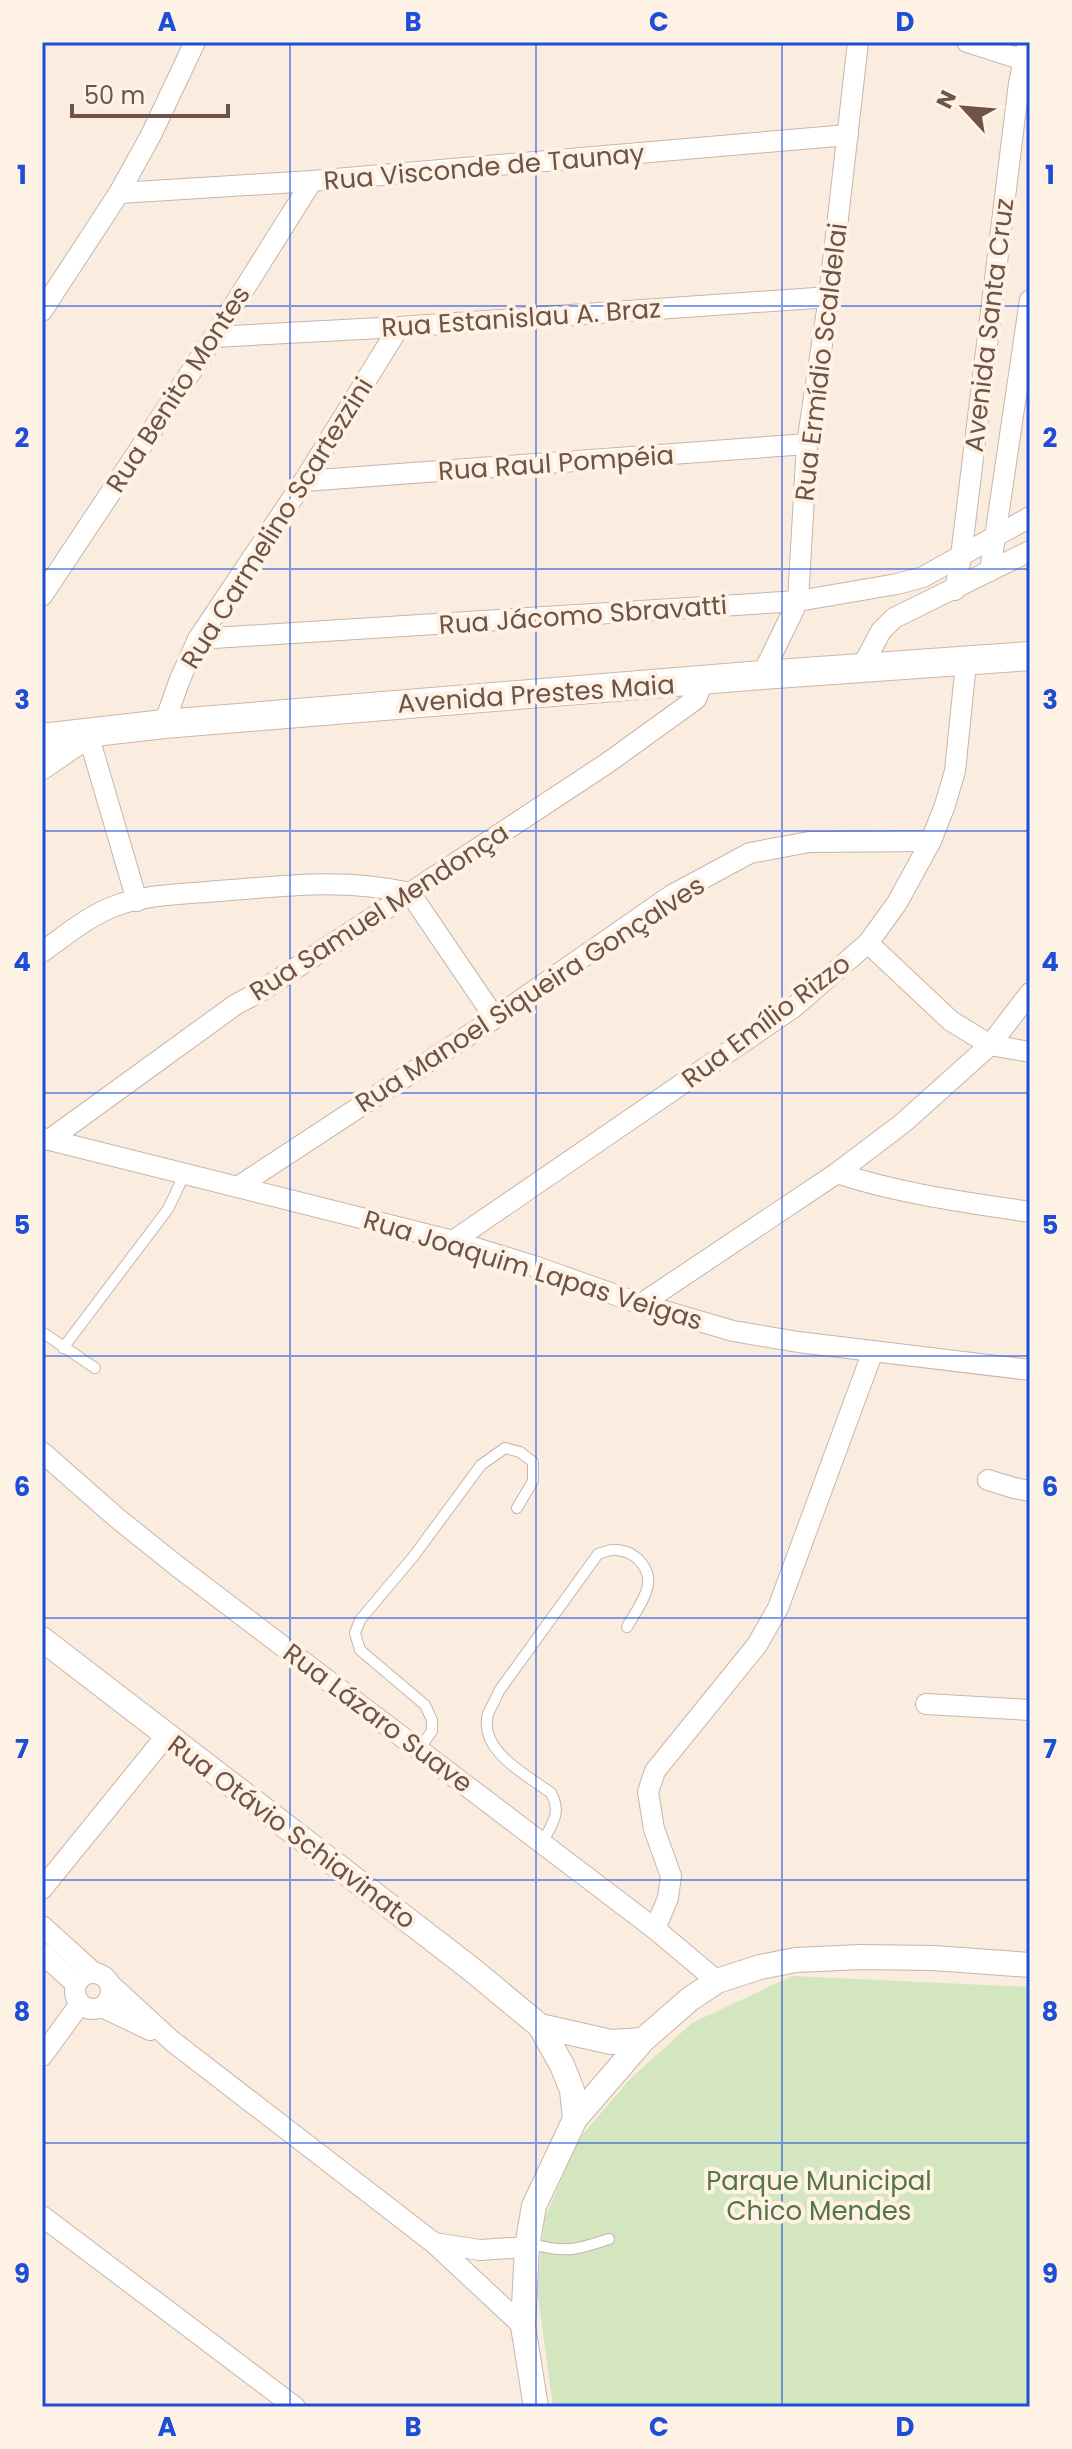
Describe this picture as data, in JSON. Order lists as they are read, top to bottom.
{
  "streets": {
    "main road": ["Avenida Prestes Maia"],
    "street": [
      "Rua Visconde de Taunay",
      "Rua Estanislau A. Braz",
      "Avenida Santa Cruz",
      "Rua Ermídio Scaldelai",
      "Rua Benito Montes",
      "Rua Raul Pompéia",
      "Rua Carmelino Scartezzini",
      "Rua Jácomo Sbravatti",
      "Rua Samuel Mendonça",
      "Rua Manoel Siqueira Gonçalves",
      "Rua Emílio Rizzo",
      "Rua Joaquim Lapas Veigas",
      "Rua Lázaro Suave",
      "Rua Otávio Schiavinato"
    ]
  },
  "crossings": [
    ["Rua Visconde de Taunay", "Rua Ermídio Scaldelai"],
    ["Rua Visconde de Taunay", "Rua Benito Montes"],
    ["Rua Estanislau A. Braz", "Rua Ermídio Scaldelai"],
    ["Rua Estanislau A. Braz", "Rua Benito Montes"],
    ["Rua Estanislau A. Braz", "Rua Carmelino Scartezzini"],
    ["Avenida Santa Cruz", "Rua Jácomo Sbravatti"],
    ["Rua Ermídio Scaldelai", "Rua Raul Pompéia"],
    ["Rua Ermídio Scaldelai", "Rua Jácomo Sbravatti"],
    ["Rua Ermídio Scaldelai", "Avenida Prestes Maia"],
    ["Rua Raul Pompéia", "Rua Carmelino Scartezzini"],
    ["Rua Carmelino Scartezzini", "Rua Jácomo Sbravatti"],
    ["Rua Carmelino Scartezzini", "Avenida Prestes Maia"],
    ["Avenida Prestes Maia", "Rua Samuel Mendonça"],
    ["Avenida Prestes Maia", "Rua Emílio Rizzo"],
    ["Rua Samuel Mendonça", "Rua Joaquim Lapas Veigas"],
    ["Rua Manoel Siqueira Gonçalves", "Rua Emílio Rizzo"],
    ["Rua Manoel Siqueira Gonçalves", "Rua Joaquim Lapas Veigas"],
    ["Rua Emílio Rizzo", "Rua Joaquim Lapas Veigas"]
  ],
  "parks": ["Parque Municipal Chico Mendes"],
  "scale_bar": "50 m",
  "north": "top left",
  "grid": {
    "columns": [
      "A",
      "B",
      "C",
      "D"
    ],
    "rows": [
      "1",
      "2",
      "3",
      "4",
      "5",
      "6",
      "7",
      "8",
      "9"
    ]
  }
}
